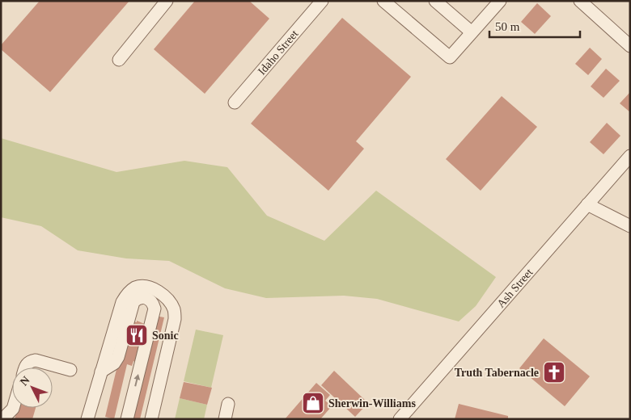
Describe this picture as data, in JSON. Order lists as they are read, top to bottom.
{
  "streets": {
    "street": ["Idaho Street", "Ash Street"]
  },
  "places": {
    "restaurant": ["Sonic"],
    "church": ["Truth Tabernacle"],
    "shop": ["Sherwin-Williams"]
  },
  "scale_bar": "50 m",
  "north": "top left"
}
